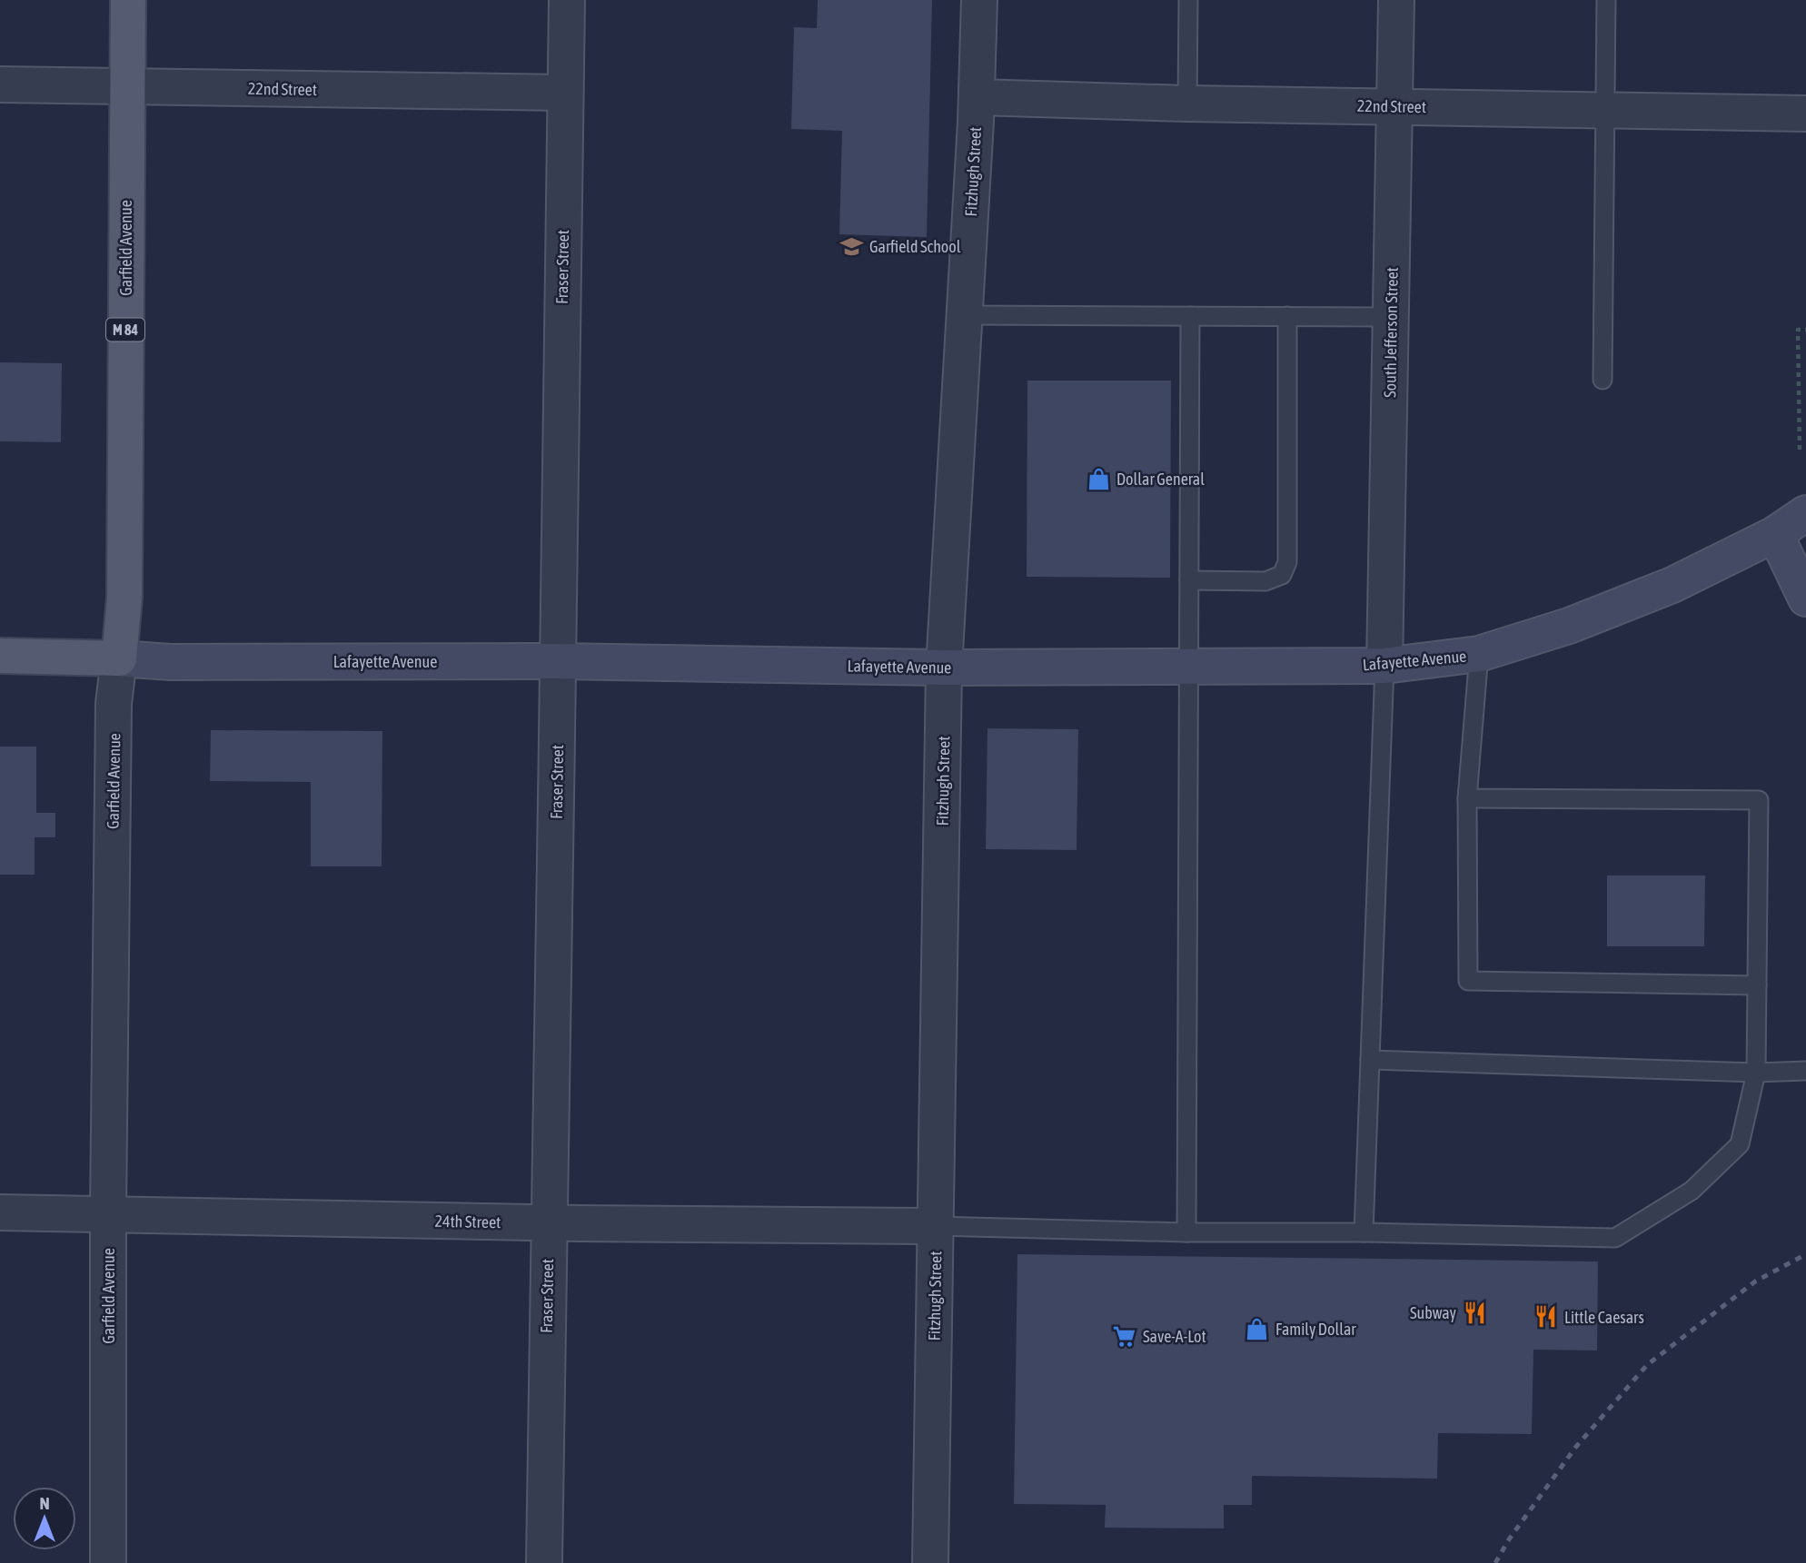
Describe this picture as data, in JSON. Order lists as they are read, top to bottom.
{
  "streets": {
    "main road": ["Garfield Avenue", "M 84", "Lafayette Avenue"],
    "street": [
      "22nd Street",
      "Fitzhugh Street",
      "Fraser Street",
      "South Jefferson Street",
      "24th Street"
    ]
  },
  "crossings": [
    ["22nd Street", "Fitzhugh Street"],
    ["22nd Street", "Garfield Avenue"],
    ["22nd Street", "Fraser Street"],
    ["22nd Street", "South Jefferson Street"],
    ["Fitzhugh Street", "Lafayette Avenue"],
    ["Fitzhugh Street", "24th Street"],
    ["Garfield Avenue", "Lafayette Avenue"],
    ["Garfield Avenue", "24th Street"],
    ["Fraser Street", "Lafayette Avenue"],
    ["Fraser Street", "24th Street"],
    ["South Jefferson Street", "Lafayette Avenue"]
  ],
  "places": {
    "school or university": ["Garfield School"],
    "shop": ["Dollar General", "Family Dollar"],
    "restaurant": ["Subway", "Little Caesars"],
    "supermarket": ["Save-A-Lot"]
  },
  "north": "top"
}
